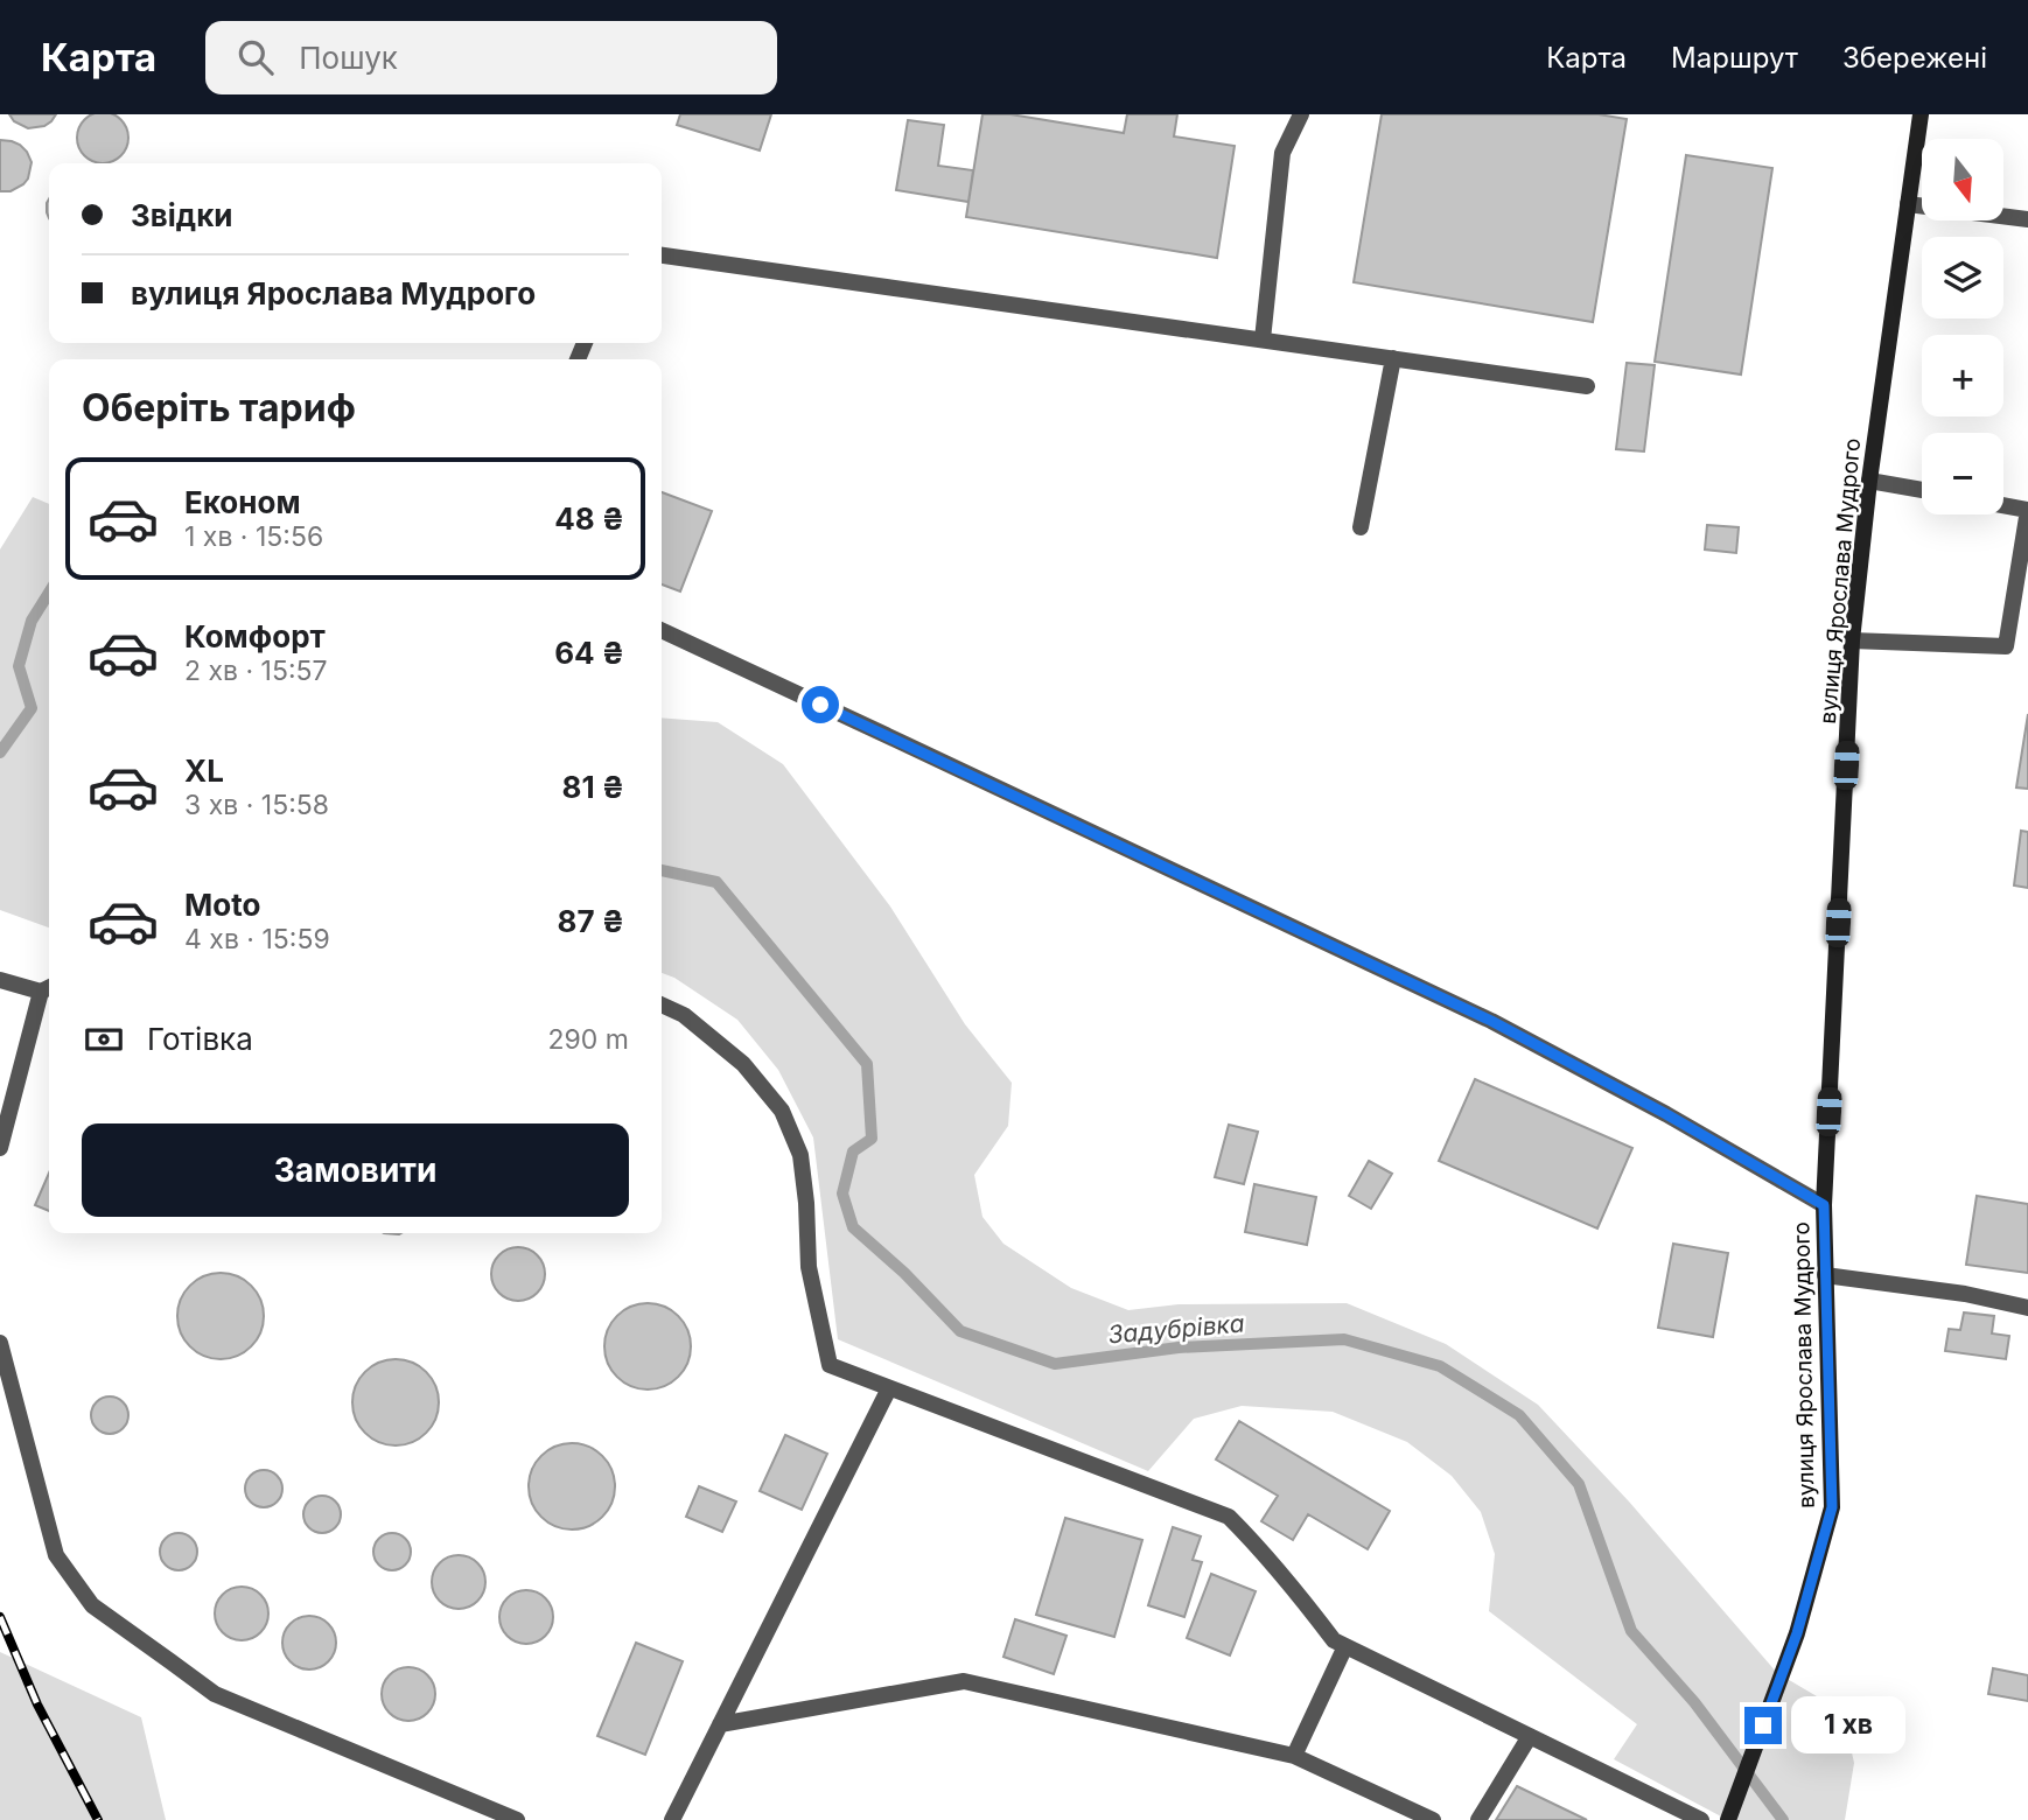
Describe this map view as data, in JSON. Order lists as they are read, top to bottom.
{
  "streets": {
    "main road": ["вулиця Ярослава Мудрого"]
  },
  "water": ["Задубрівка"],
  "north": "bottom",
  "page": {
    "header": "Карта",
    "search": "Пошук",
    "nav": ["Карта", "Маршрут", "Збережені"],
    "map_buttons": ["+", "−"],
    "banner": ["Звідки", "вулиця Ярослава Мудрого"],
    "heading": "Оберіть тариф",
    "list": [
      {
        "name": "Економ",
        "note": "1 хв · 15:56",
        "value": "48 ₴"
      },
      {
        "name": "Комфорт",
        "note": "2 хв · 15:57",
        "value": "64 ₴"
      },
      {
        "name": "XL",
        "note": "3 хв · 15:58",
        "value": "81 ₴"
      },
      {
        "name": "Moto",
        "note": "4 хв · 15:59",
        "value": "87 ₴"
      }
    ],
    "pay": ["Готівка", "290 m"],
    "buttons": "Замовити",
    "bubble": "1 хв"
  }
}
